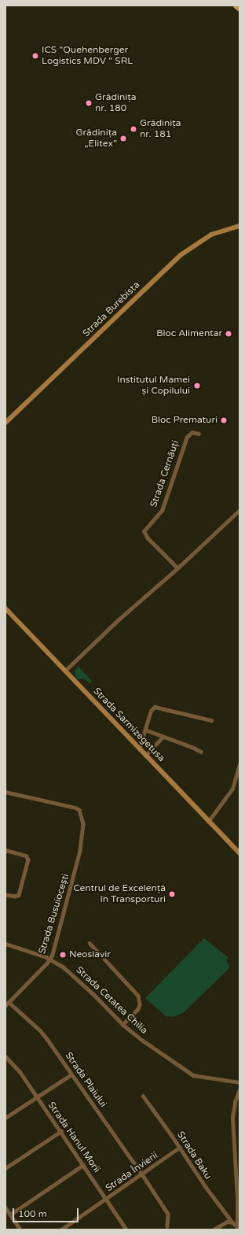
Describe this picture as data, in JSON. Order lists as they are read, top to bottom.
{
  "streets": {
    "main road": ["Strada Burebista", "Strada Sarmizegetusa"],
    "street": [
      "Strada Cernăuți",
      "Strada Busuiocești",
      "Strada Cetatea Chilia",
      "Strada Plaiului",
      "Strada Hanul Morii",
      "Strada Baku",
      "Strada Învierii"
    ]
  },
  "crossings": [
    ["Strada Busuiocești", "Strada Cetatea Chilia"],
    ["Strada Busuiocești", "Strada Plaiului"],
    ["Strada Plaiului", "Strada Învierii"],
    ["Strada Hanul Morii", "Strada Învierii"],
    ["Strada Baku", "Strada Învierii"]
  ],
  "places": [
    "ICS \"Quehenberger Logistics MDV \" SRL",
    "Grădinița nr. 180",
    "Grădinița nr. 181",
    "Grădinița „Elitex”",
    "Bloc Alimentar",
    "Institutul Mamei și Copilului",
    "Bloc Prematuri",
    "Centrul de Excelență în Transporturi",
    "Neoslavir"
  ],
  "scale_bar": "100 m"
}
